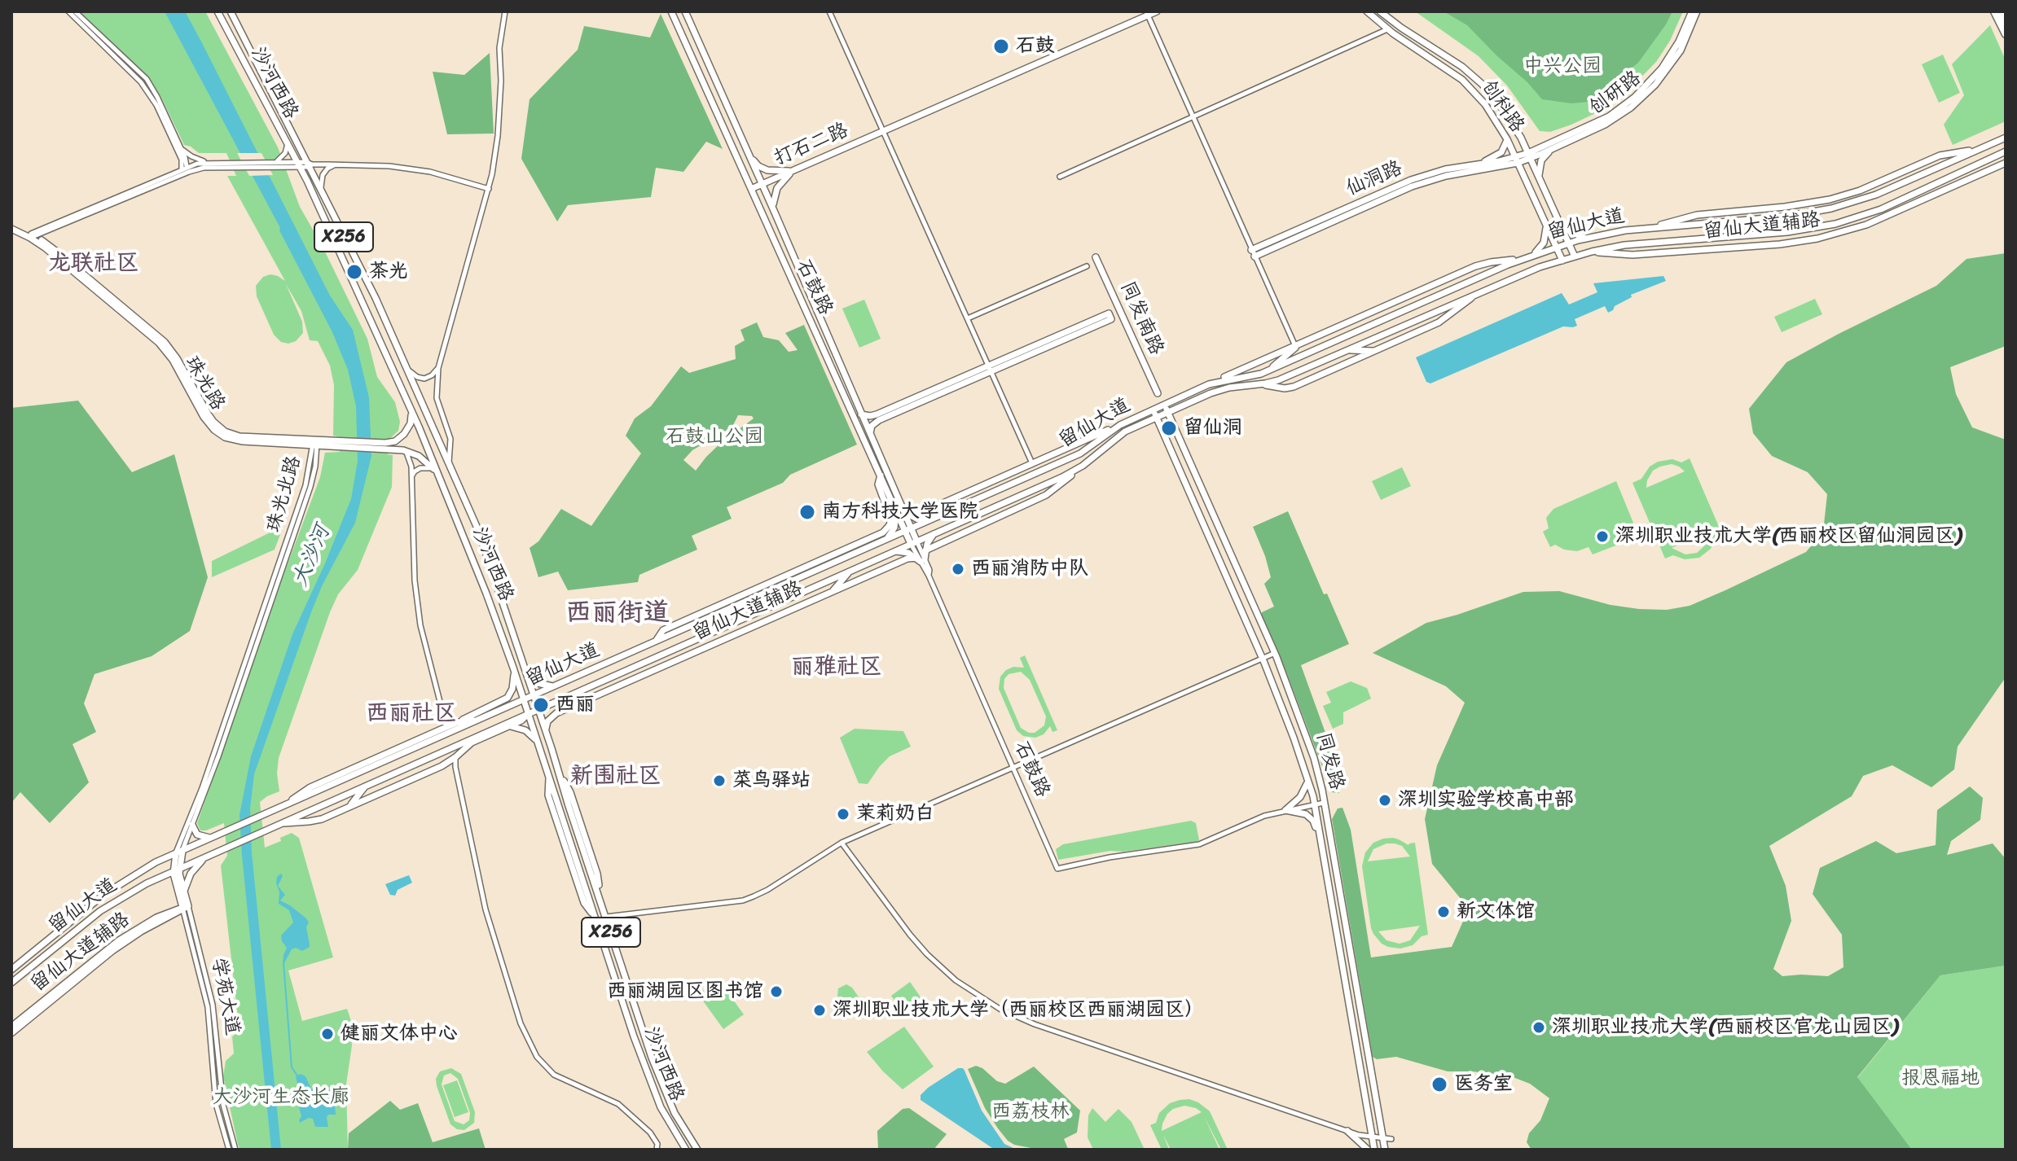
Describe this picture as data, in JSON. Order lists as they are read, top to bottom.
{
  "streets": {
    "main road": [
      "沙河西路",
      "创研路",
      "创科路",
      "打石二路",
      "仙洞路",
      "留仙大道",
      "留仙大道辅路",
      "X256",
      "石鼓路",
      "同发南路",
      "珠光路",
      "同发路",
      "学苑大道"
    ],
    "street": ["珠光北路"]
  },
  "crossings": [
    ["沙河西路", "留仙大道"],
    ["沙河西路", "留仙大道辅路"],
    ["沙河西路", "珠光路"],
    ["创研路", "创科路"],
    ["创研路", "仙洞路"],
    ["创科路", "仙洞路"],
    ["创科路", "留仙大道"],
    ["打石二路", "石鼓路"],
    ["留仙大道", "留仙大道辅路"],
    ["留仙大道", "石鼓路"],
    ["留仙大道", "珠光北路"],
    ["留仙大道", "同发路"],
    ["留仙大道", "学苑大道"],
    ["留仙大道辅路", "石鼓路"],
    ["留仙大道辅路", "学苑大道"],
    ["珠光路", "珠光北路"],
    ["珠光北路", "学苑大道"]
  ],
  "districts": [
    "龙联社区",
    "西丽街道",
    "丽雅社区",
    "西丽社区",
    "新围社区"
  ],
  "water": ["大沙河"],
  "parks": [
    "中兴公园",
    "石鼓山公园",
    "报恩福地",
    "大沙河生态长廊",
    "西荔枝林"
  ],
  "places": [
    "石鼓",
    "茶光",
    "留仙洞",
    "南方科技大学医院",
    "深圳职业技术大学(西丽校区留仙洞园区)",
    "西丽消防中队",
    "西丽",
    "菜鸟驿站",
    "深圳实验学校高中部",
    "茉莉奶白",
    "新文体馆",
    "西丽湖园区图书馆",
    "深圳职业技术大学（西丽校区西丽湖园区）",
    "深圳职业技术大学(西丽校区官龙山园区)",
    "健丽文体中心",
    "医务室"
  ]
}
